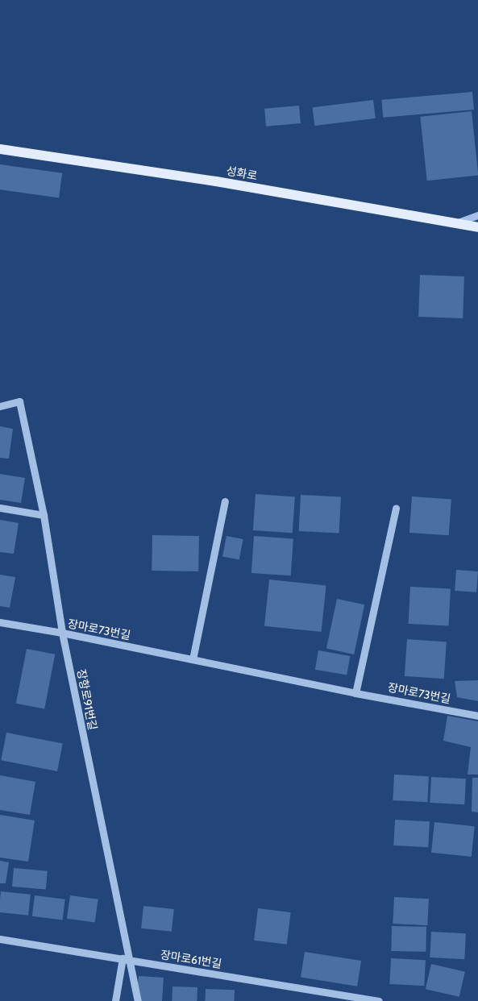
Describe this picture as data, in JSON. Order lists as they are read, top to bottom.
{
  "streets": {
    "main road": ["성화로"],
    "street": ["장마로73번길", "장항로91번길", "장마로61번길"]
  },
  "crossings": [
    ["장마로73번길", "장항로91번길"],
    ["장항로91번길", "장마로61번길"]
  ]
}
